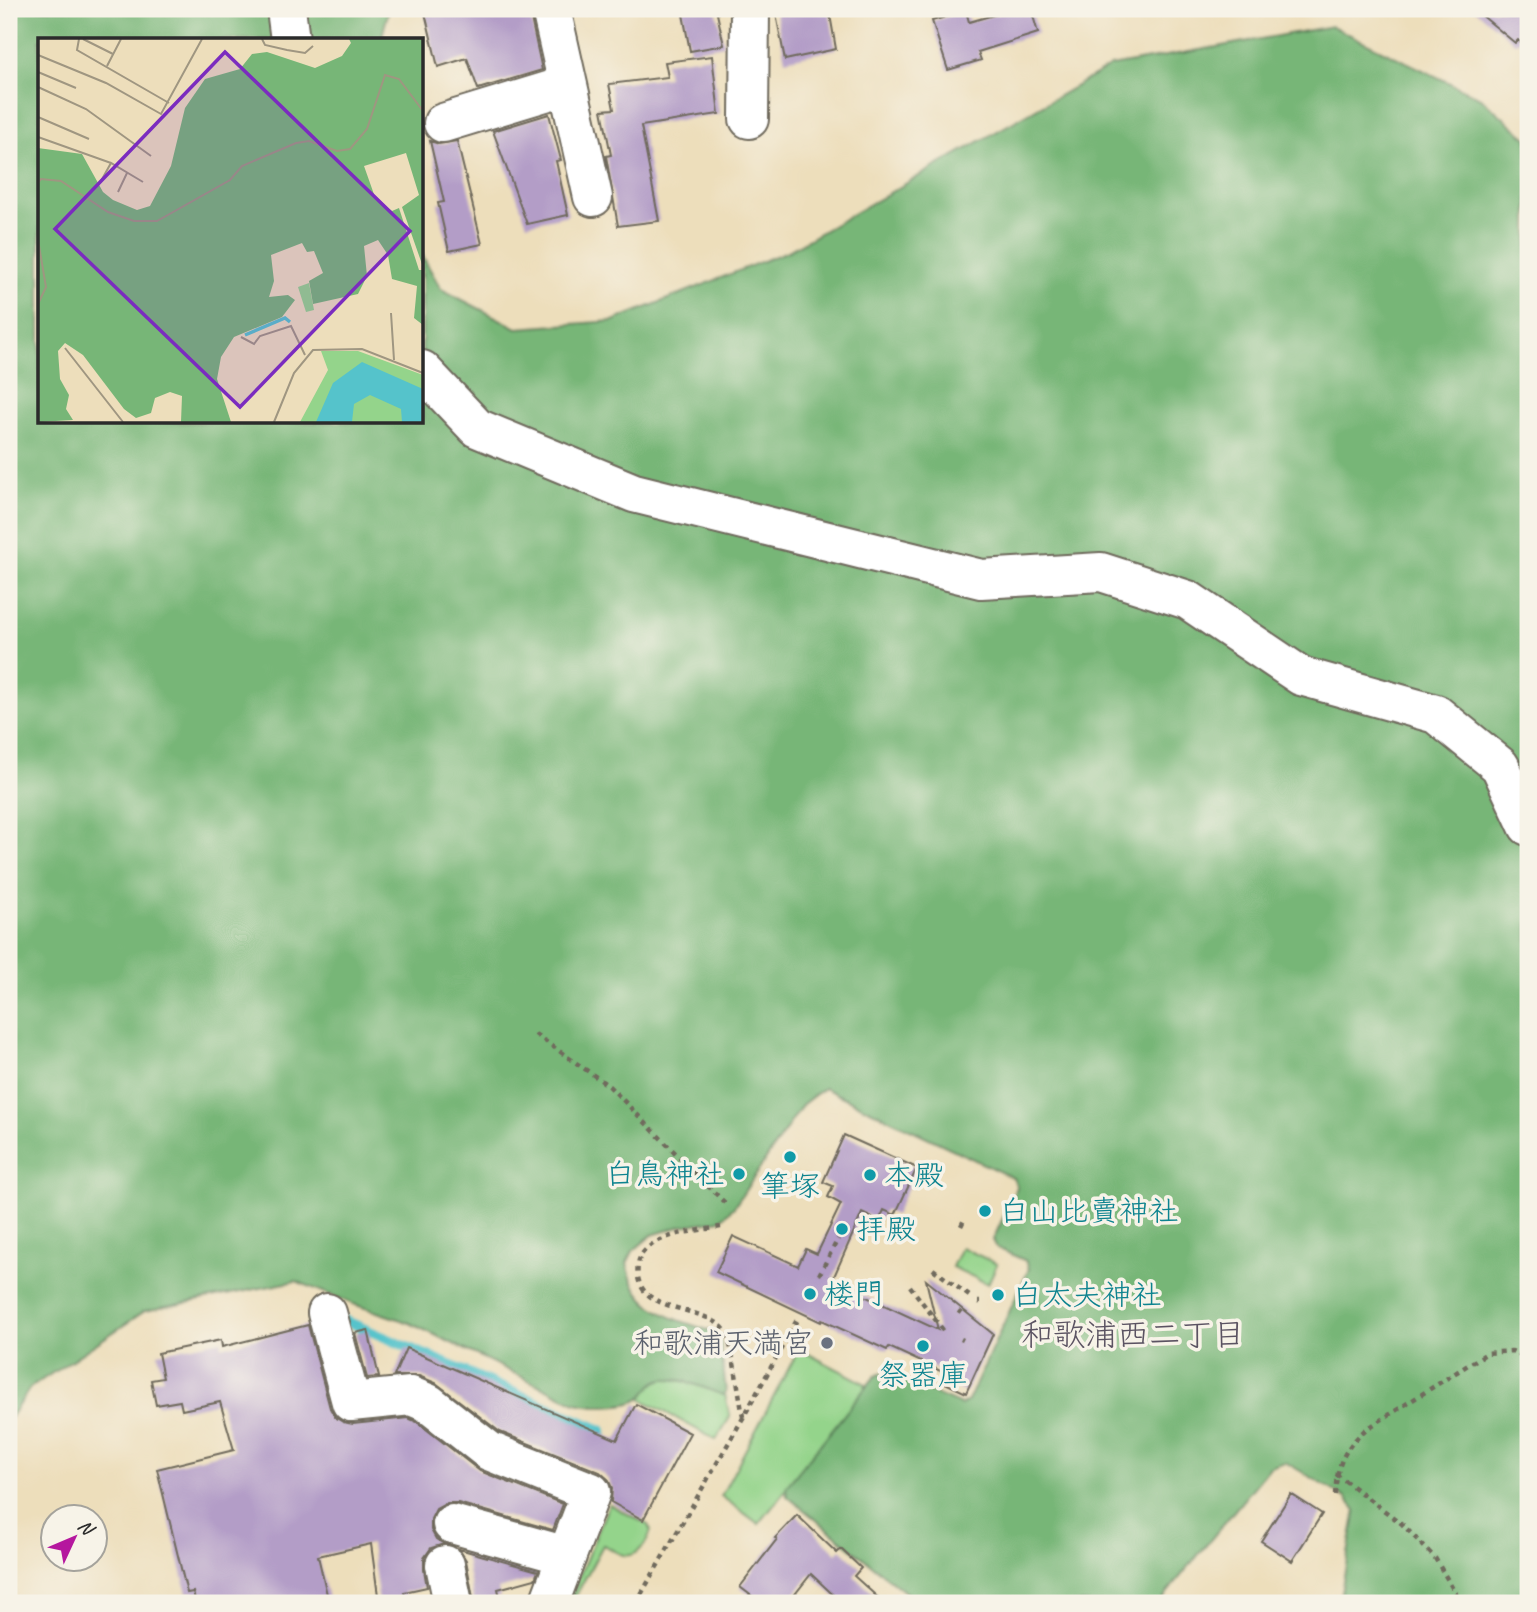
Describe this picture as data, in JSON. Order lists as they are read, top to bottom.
{
  "districts": ["和歌浦西二丁目"],
  "places": [
    "筆塚",
    "白鳥神社",
    "本殿",
    "白山比賣神社",
    "拝殿",
    "楼門",
    "白太夫神社",
    "和歌浦天満宮",
    "祭器庫"
  ],
  "north": "top right"
}
